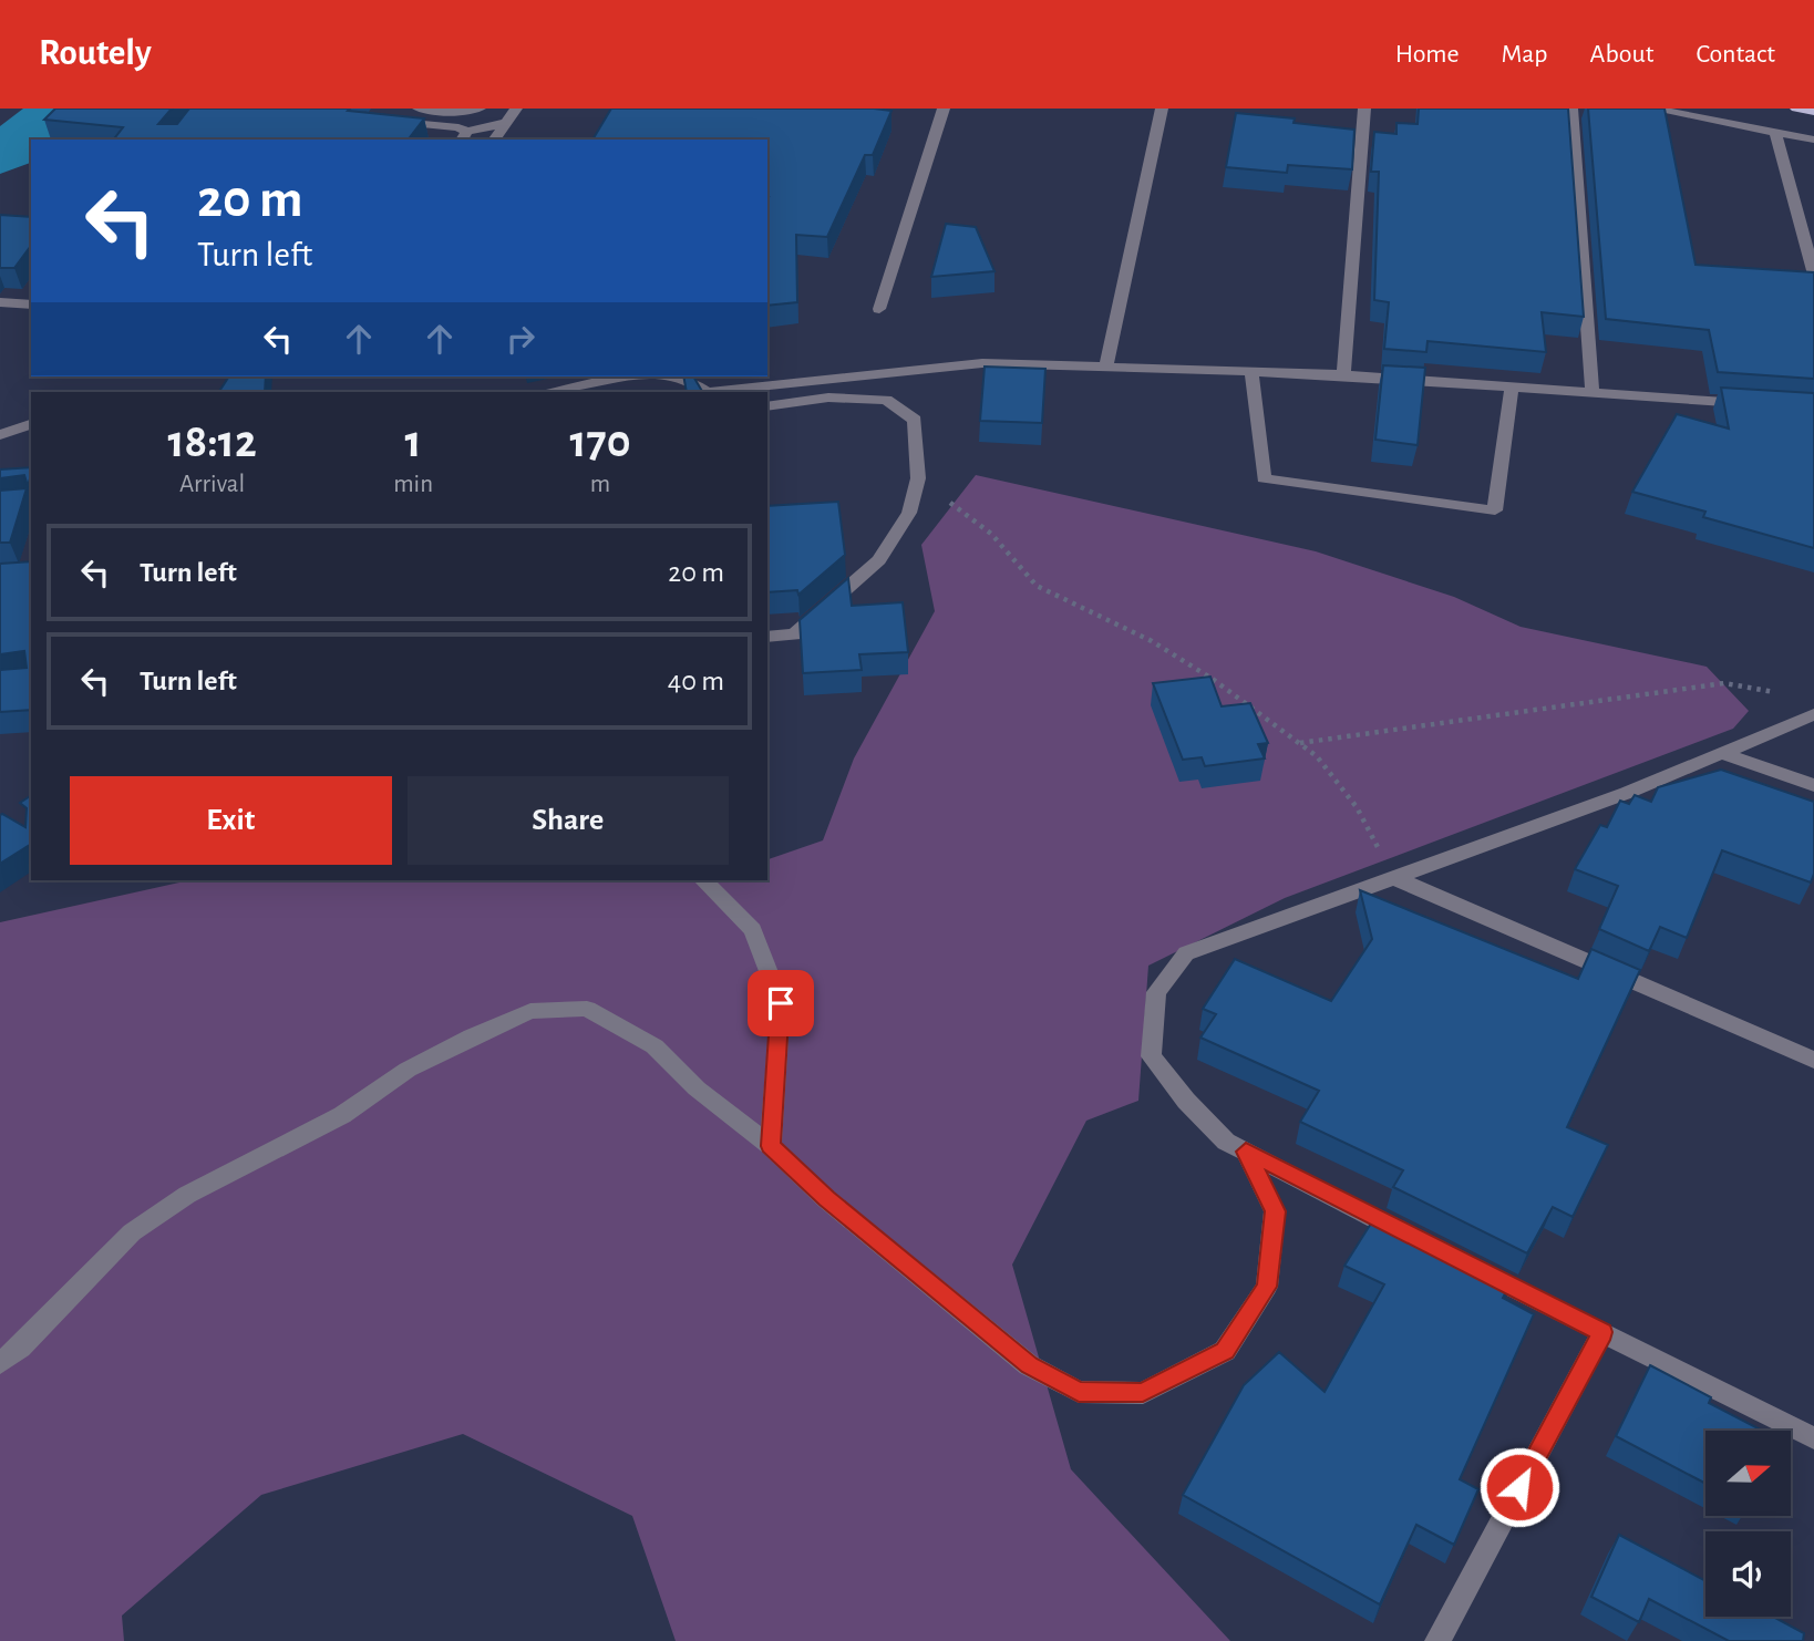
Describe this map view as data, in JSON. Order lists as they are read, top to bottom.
{
  "north": "right",
  "page": {
    "header": "Routely",
    "nav": [
      "Home",
      "Map",
      "About",
      "Contact"
    ],
    "turn": ["20 m", "Turn left"],
    "eta": [
      "18:12",
      "Arrival",
      "1",
      "min",
      "170",
      "m"
    ],
    "list": [
      {
        "name": "Turn left",
        "value": "20 m"
      },
      {
        "name": "Turn left",
        "value": "40 m"
      }
    ],
    "buttons": ["Exit", "Share"]
  }
}
